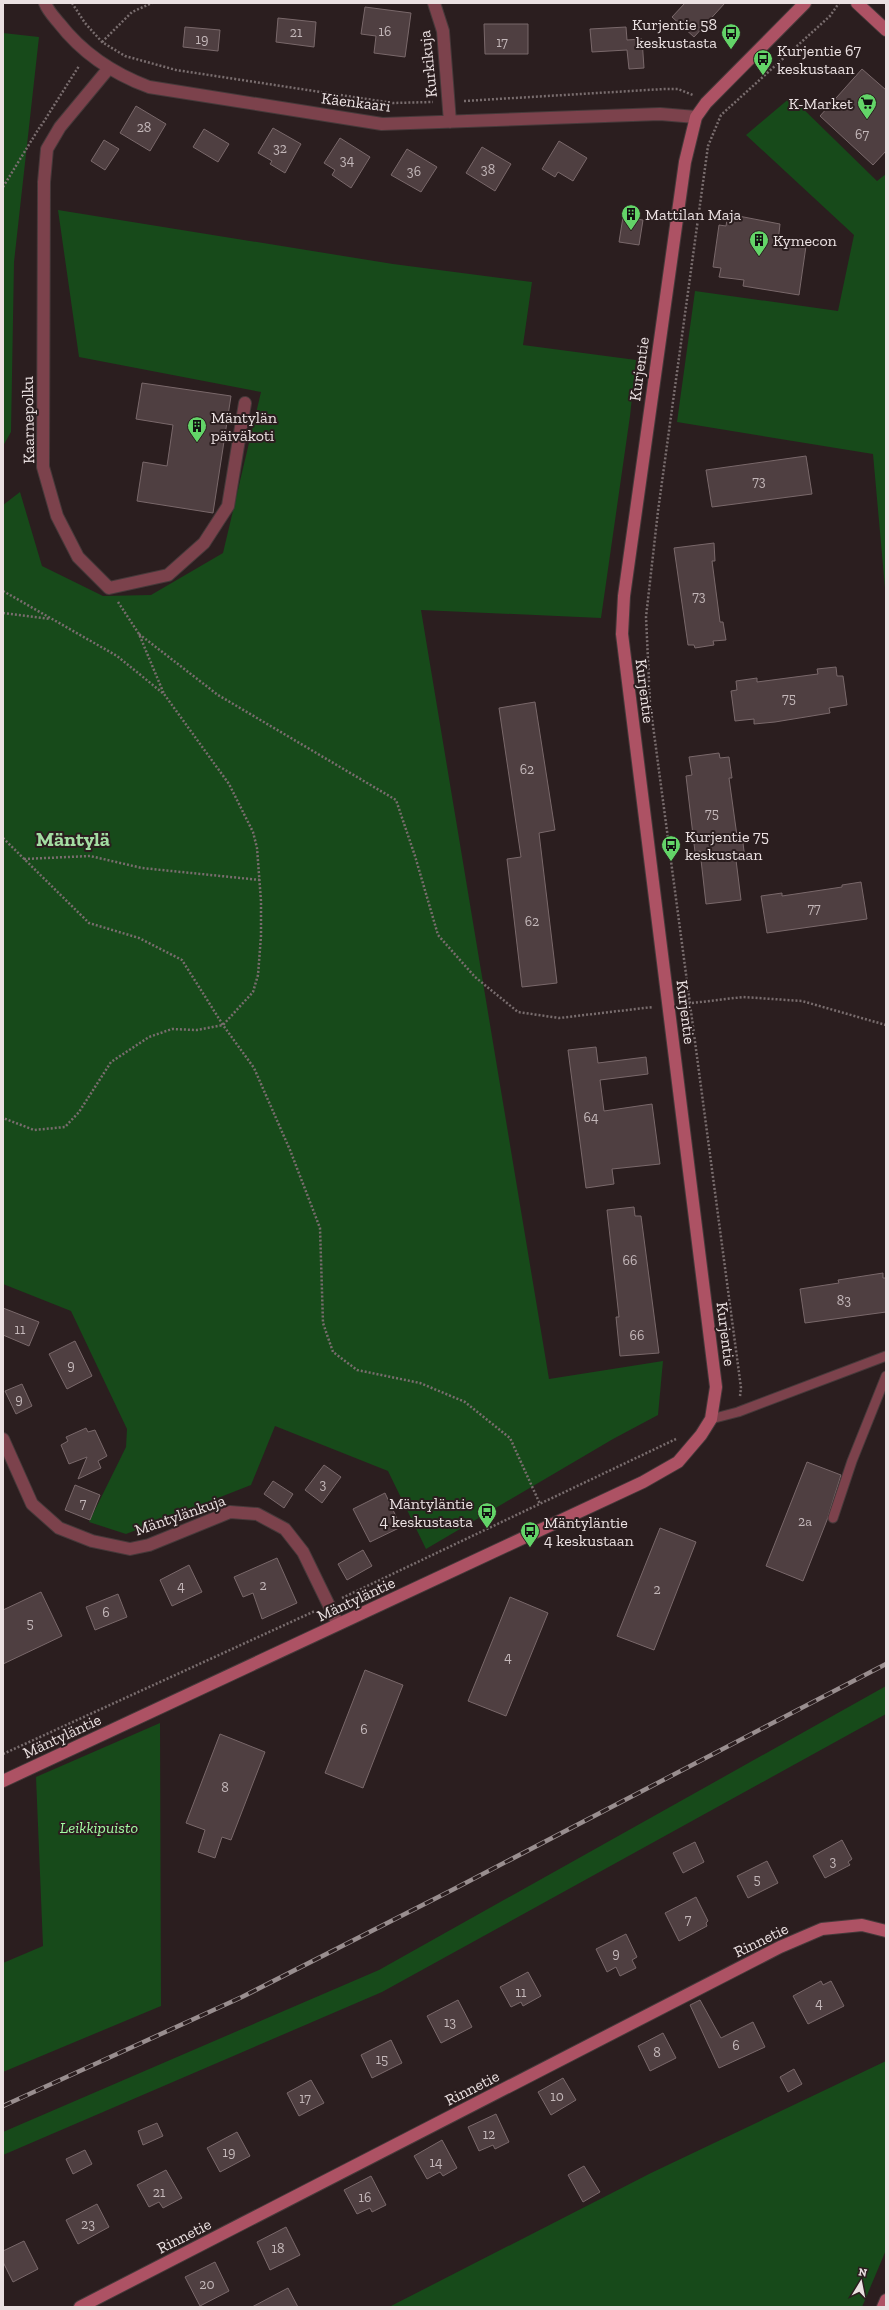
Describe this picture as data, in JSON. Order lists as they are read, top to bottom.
{
  "streets": {
    "street": [
      "Kurkikuja",
      "Käenkaari",
      "Kurjentie",
      "Kaarnepolku",
      "Mäntylänkuja",
      "Mäntyläntie",
      "Rinnetie"
    ]
  },
  "crossings": [
    ["Kurkikuja", "Käenkaari"],
    ["Käenkaari", "Kurjentie"],
    ["Käenkaari", "Kaarnepolku"],
    ["Kurjentie", "Mäntyläntie"],
    ["Mäntylänkuja", "Mäntyläntie"]
  ],
  "districts": ["Mäntylä"],
  "parks": ["Leikkipuisto"],
  "places": {
    "bus stop": [
      "Kurjentie 58 keskustasta",
      "Kurjentie 67 keskustaan",
      "Kurjentie 75 keskustaan",
      "Mäntyläntie 4 keskustasta",
      "Mäntyläntie 4 keskustaan"
    ],
    "supermarket": ["K-Market"],
    "building": ["Mattilan Maja", "Kymecon", "Mäntylän päiväkoti"]
  },
  "house_numbers": [
    "16",
    "21",
    "19",
    "17",
    "28",
    "67",
    "32",
    "34",
    "38",
    "36",
    "73",
    "73",
    "75",
    "62",
    "75",
    "77",
    "62",
    "64",
    "66",
    "83",
    "11",
    "66",
    "9",
    "9",
    "3",
    "7",
    "2a",
    "2",
    "4",
    "2",
    "6",
    "5",
    "4",
    "6",
    "8",
    "3",
    "5",
    "7",
    "9",
    "11",
    "4",
    "13",
    "6",
    "8",
    "15",
    "10",
    "17",
    "12",
    "19",
    "14",
    "21",
    "16",
    "23",
    "18",
    "20"
  ],
  "north": "top"
}
